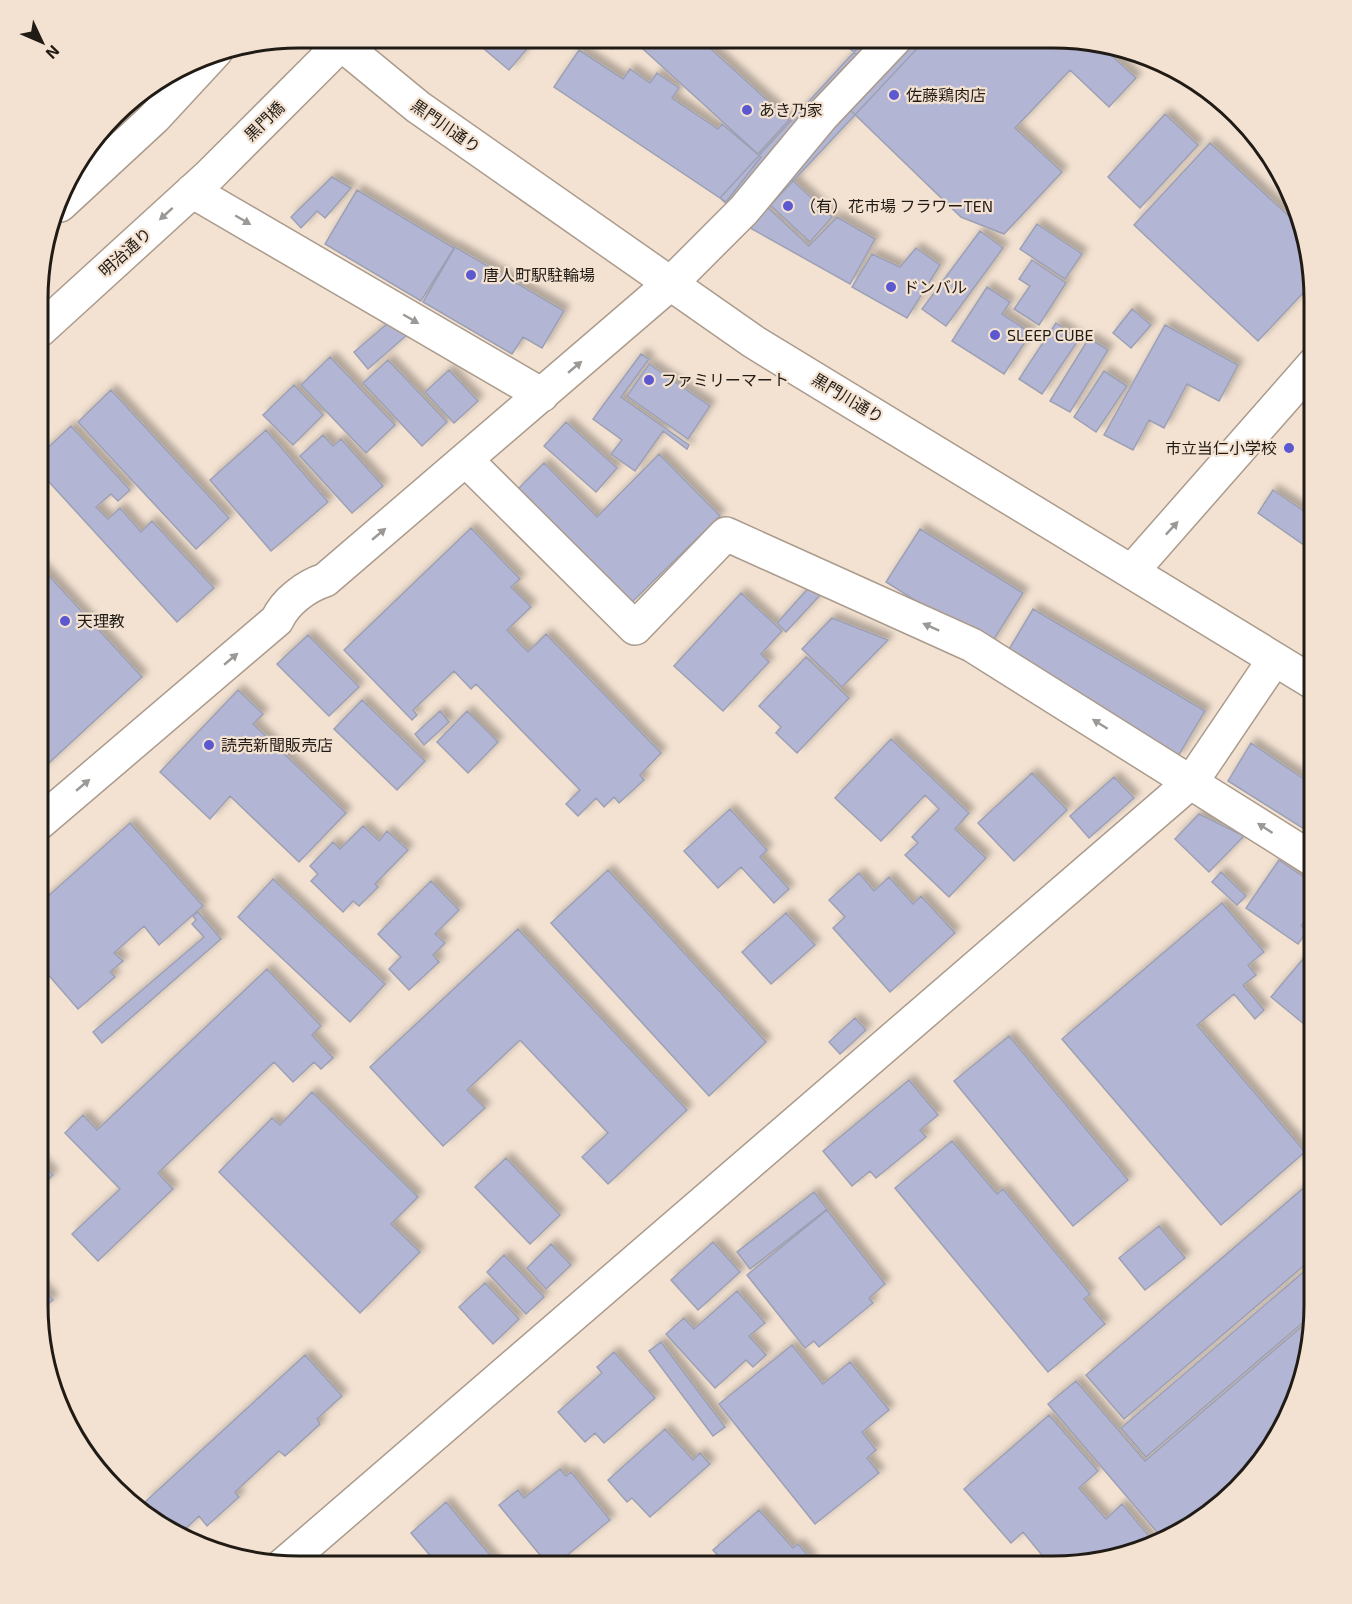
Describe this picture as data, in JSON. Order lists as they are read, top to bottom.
{
  "streets": {
    "street": ["黒門橋", "黒門川通り", "明治通り"]
  },
  "crossings": [
    ["黒門橋", "明治通り"]
  ],
  "places": [
    "佐藤鶏肉店",
    "あき乃家",
    "（有）花市場 フラワーTEN",
    "唐人町駅駐輪場",
    "ドンバル",
    "SLEEP CUBE",
    "ファミリーマート",
    "市立当仁小学校",
    "天理教",
    "読売新聞販売店"
  ],
  "north": "bottom right"
}
